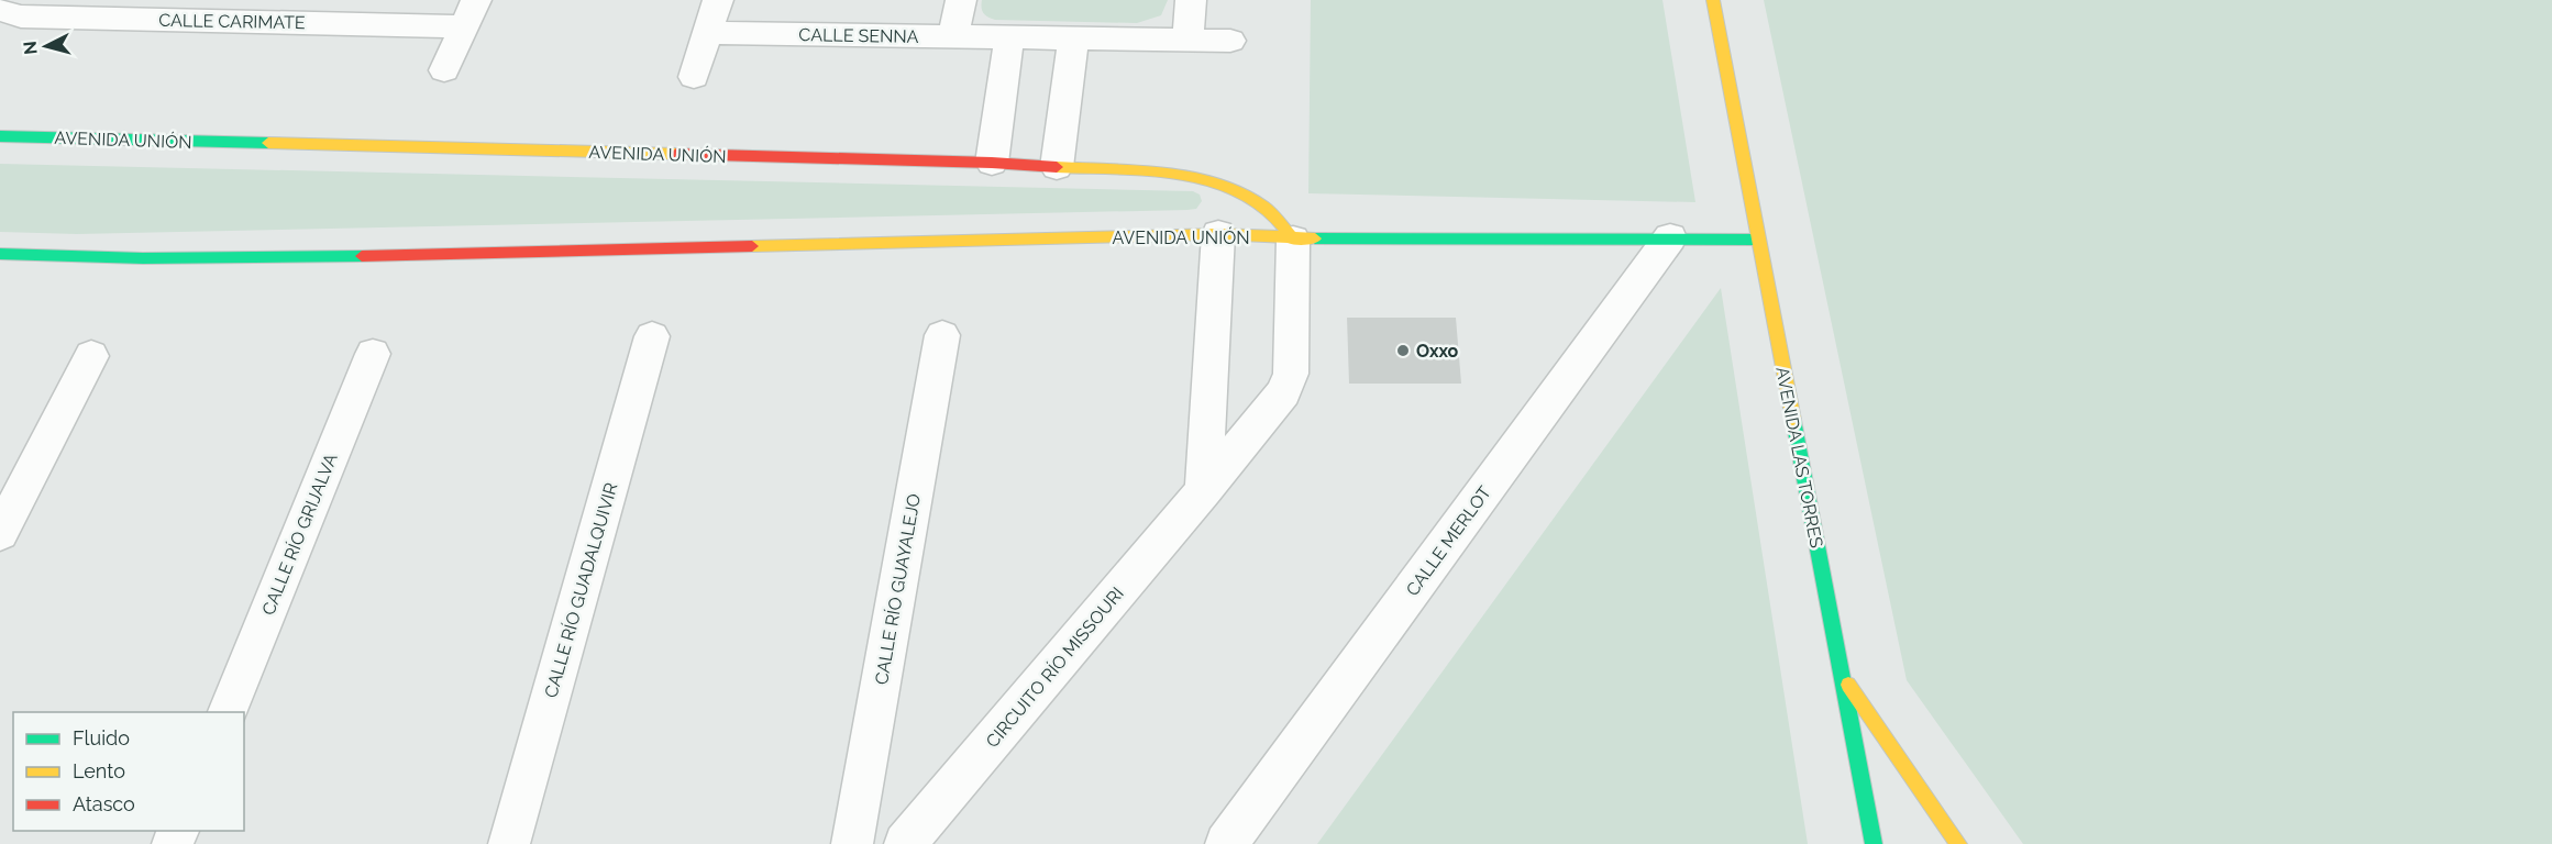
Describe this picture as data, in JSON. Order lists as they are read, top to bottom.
{
  "streets": {
    "street": [
      "CALLE CARIMATE",
      "CALLE SENNA",
      "AVENIDA UNIÓN",
      "AVENIDA LAS TORRES",
      "CALLE RÍO GRIJALVA",
      "CALLE MERLOT",
      "CALLE RÍO GUAYALEJO",
      "CALLE RÍO GUADALQUIVIR",
      "CIRCUITO RÍO MISSOURI"
    ]
  },
  "crossings": [
    ["AVENIDA UNIÓN", "AVENIDA LAS TORRES"],
    ["AVENIDA UNIÓN", "CALLE MERLOT"],
    ["AVENIDA UNIÓN", "CIRCUITO RÍO MISSOURI"]
  ],
  "places": ["Oxxo"],
  "legend": ["Fluido", "Lento", "Atasco"],
  "north": "left"
}
